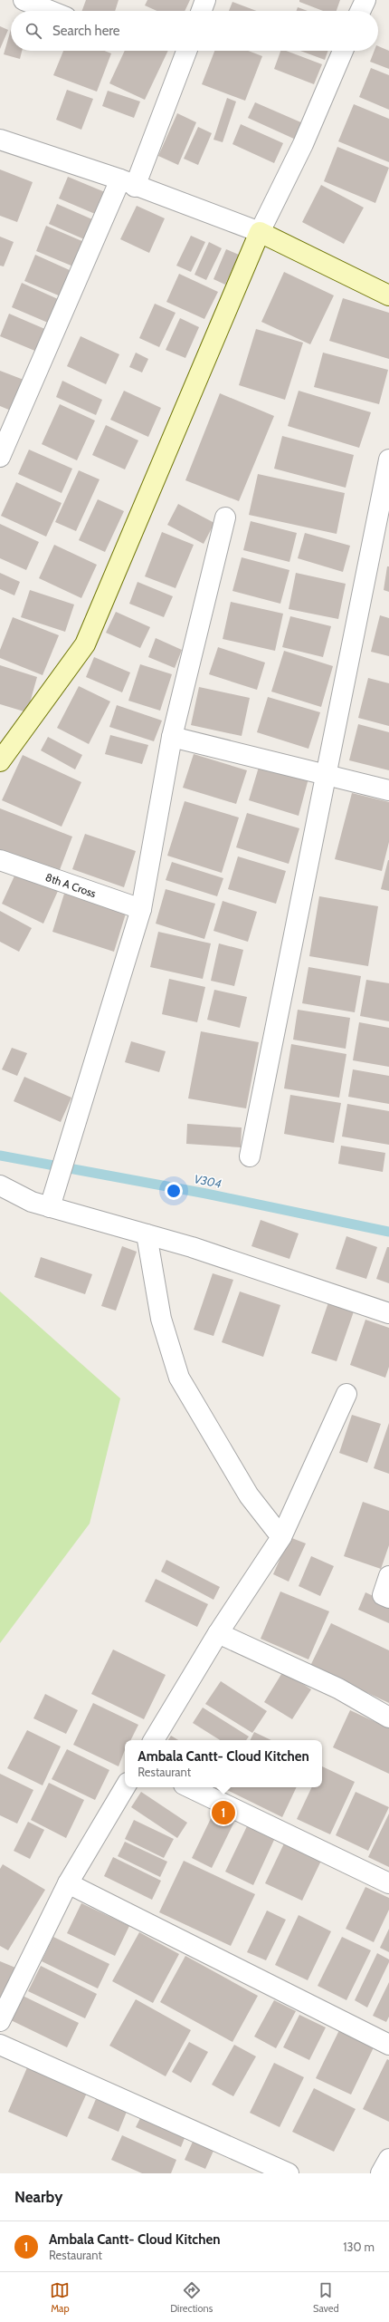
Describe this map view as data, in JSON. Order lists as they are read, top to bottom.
{
  "streets": {
    "street": ["8th A Cross"]
  },
  "water": ["V304"],
  "page": {
    "search": "Search here",
    "popup": ["Ambala Cantt- Cloud Kitchen", "Restaurant"],
    "pins": "1",
    "heading": "Nearby",
    "list": [
      {
        "mark": "1",
        "name": "Ambala Cantt- Cloud Kitchen",
        "note": "Restaurant",
        "value": "130 m"
      }
    ],
    "nav": ["Map", "Directions", "Saved"]
  }
}
